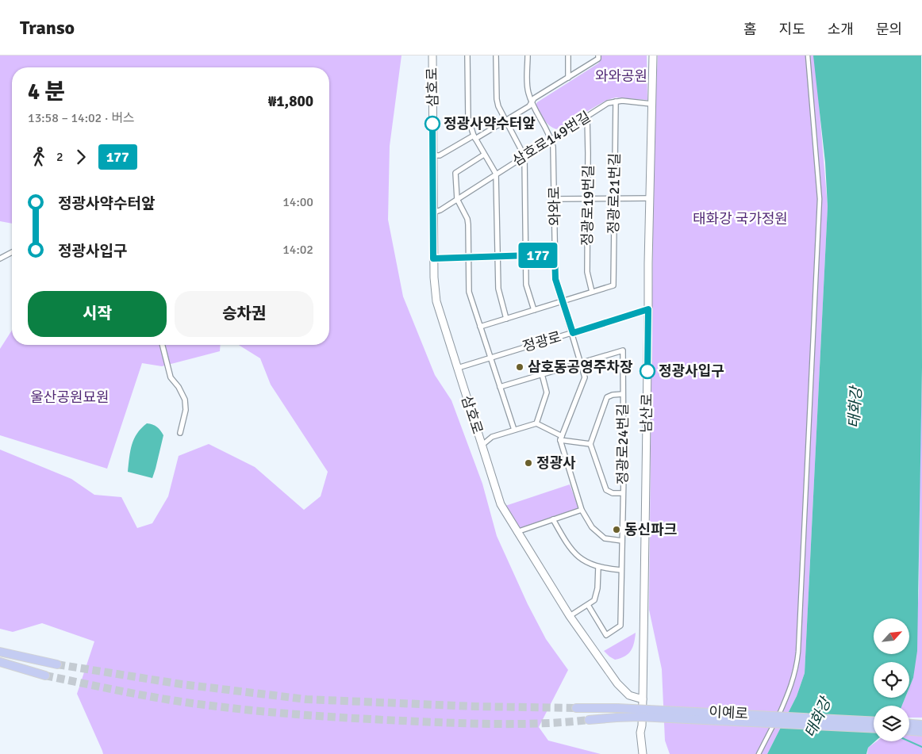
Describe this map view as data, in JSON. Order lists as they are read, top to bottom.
{
  "streets": {
    "highway": ["이예로"],
    "main road": ["삼호로", "남산로"],
    "street": [
      "삼호로149번길",
      "정광로21번길",
      "정광로19번길",
      "와와로",
      "정광로",
      "정광로24번길"
    ]
  },
  "crossings": [
    ["삼호로", "삼호로149번길"],
    ["삼호로", "정광로"],
    ["삼호로", "남산로"],
    ["삼호로149번길", "정광로21번길"],
    ["삼호로149번길", "정광로19번길"],
    ["삼호로149번길", "와와로"],
    ["삼호로149번길", "남산로"],
    ["정광로21번길", "정광로19번길"],
    ["와와로", "정광로"],
    ["와와로", "정광로24번길"],
    ["정광로", "남산로"]
  ],
  "water": ["태화강"],
  "parks": ["와와공원", "태화강 국가정원", "울산공원묘원"],
  "places": [
    "정광사약수터앞",
    "삼호동공영주차장",
    "정광사입구",
    "정광사",
    "동신파크"
  ],
  "lines": ["bus line 177"],
  "north": "top right",
  "page": {
    "header": "Transo",
    "nav": [
      "홈",
      "지도",
      "소개",
      "문의"
    ],
    "on_map": "177",
    "heading": ["4 분", "13:58 – 14:02 · 버스", "₩1,800"],
    "legs": ["2", "177"],
    "list": [
      {
        "name": "정광사약수터앞",
        "value": "14:00"
      },
      {
        "name": "정광사입구",
        "value": "14:02"
      }
    ],
    "buttons": ["시작", "승차권"]
  }
}
